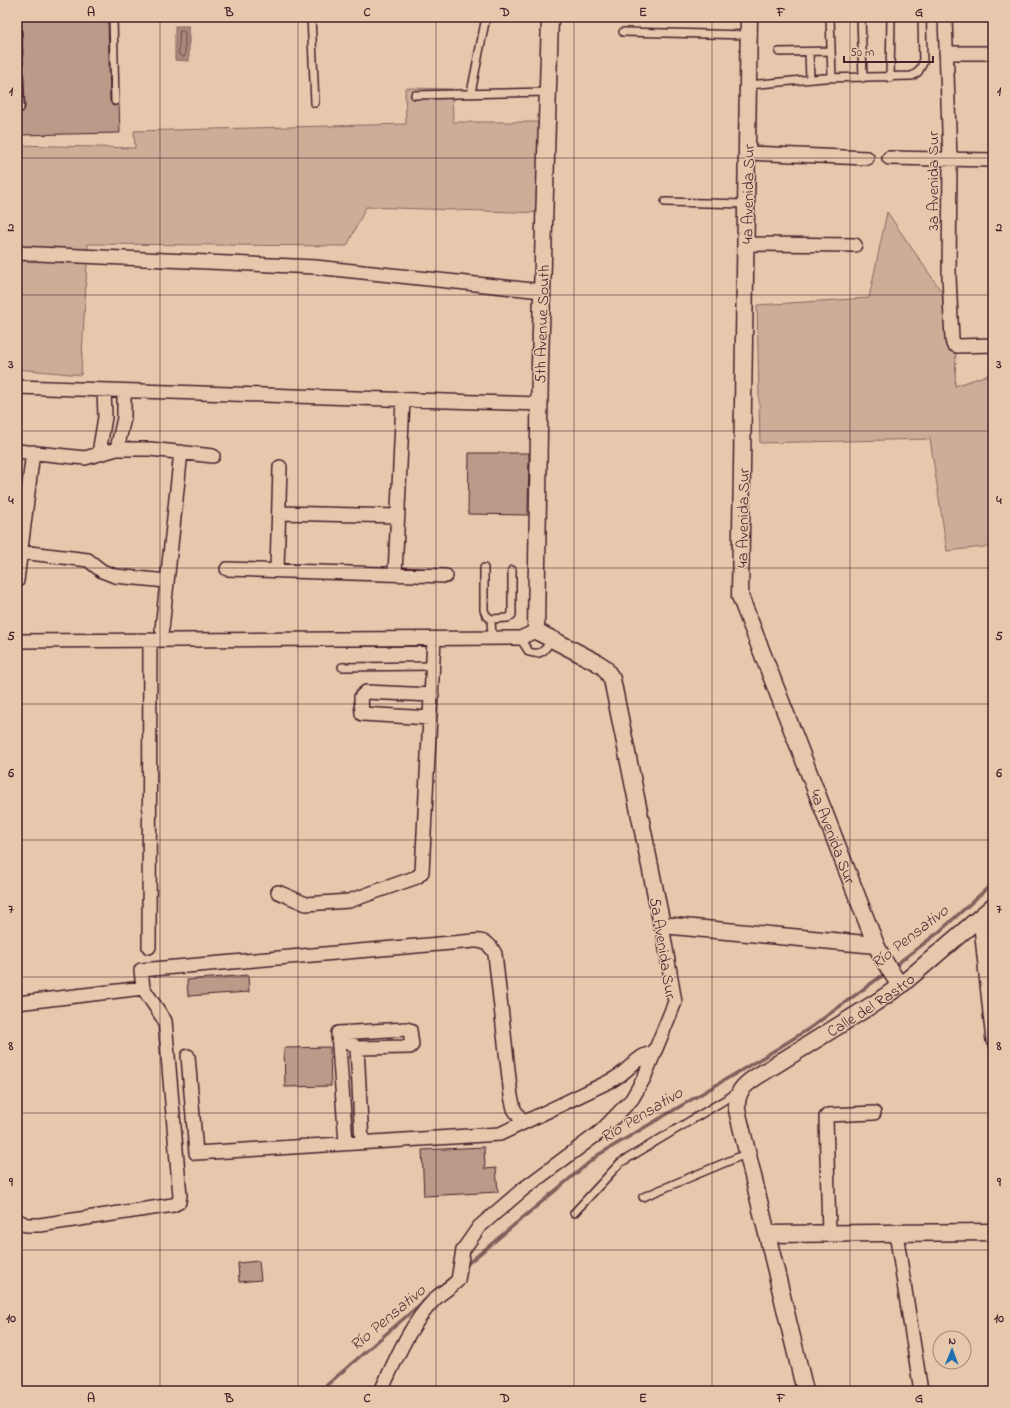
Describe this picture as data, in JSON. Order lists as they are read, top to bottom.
{
  "streets": {
    "street": [
      "3a Avenida Sur",
      "4a Avenida Sur",
      "5th Avenue South",
      "5a Avenida Sur",
      "Calle del Rastro"
    ]
  },
  "crossings": [
    ["4a Avenida Sur", "Calle del Rastro"],
    ["5th Avenue South", "5a Avenida Sur"]
  ],
  "water": ["Río Pensativo"],
  "scale_bar": "50 m",
  "north": "top",
  "grid": {
    "columns": [
      "A",
      "B",
      "C",
      "D",
      "E",
      "F",
      "G"
    ],
    "rows": [
      "1",
      "2",
      "3",
      "4",
      "5",
      "6",
      "7",
      "8",
      "9",
      "10"
    ]
  }
}
